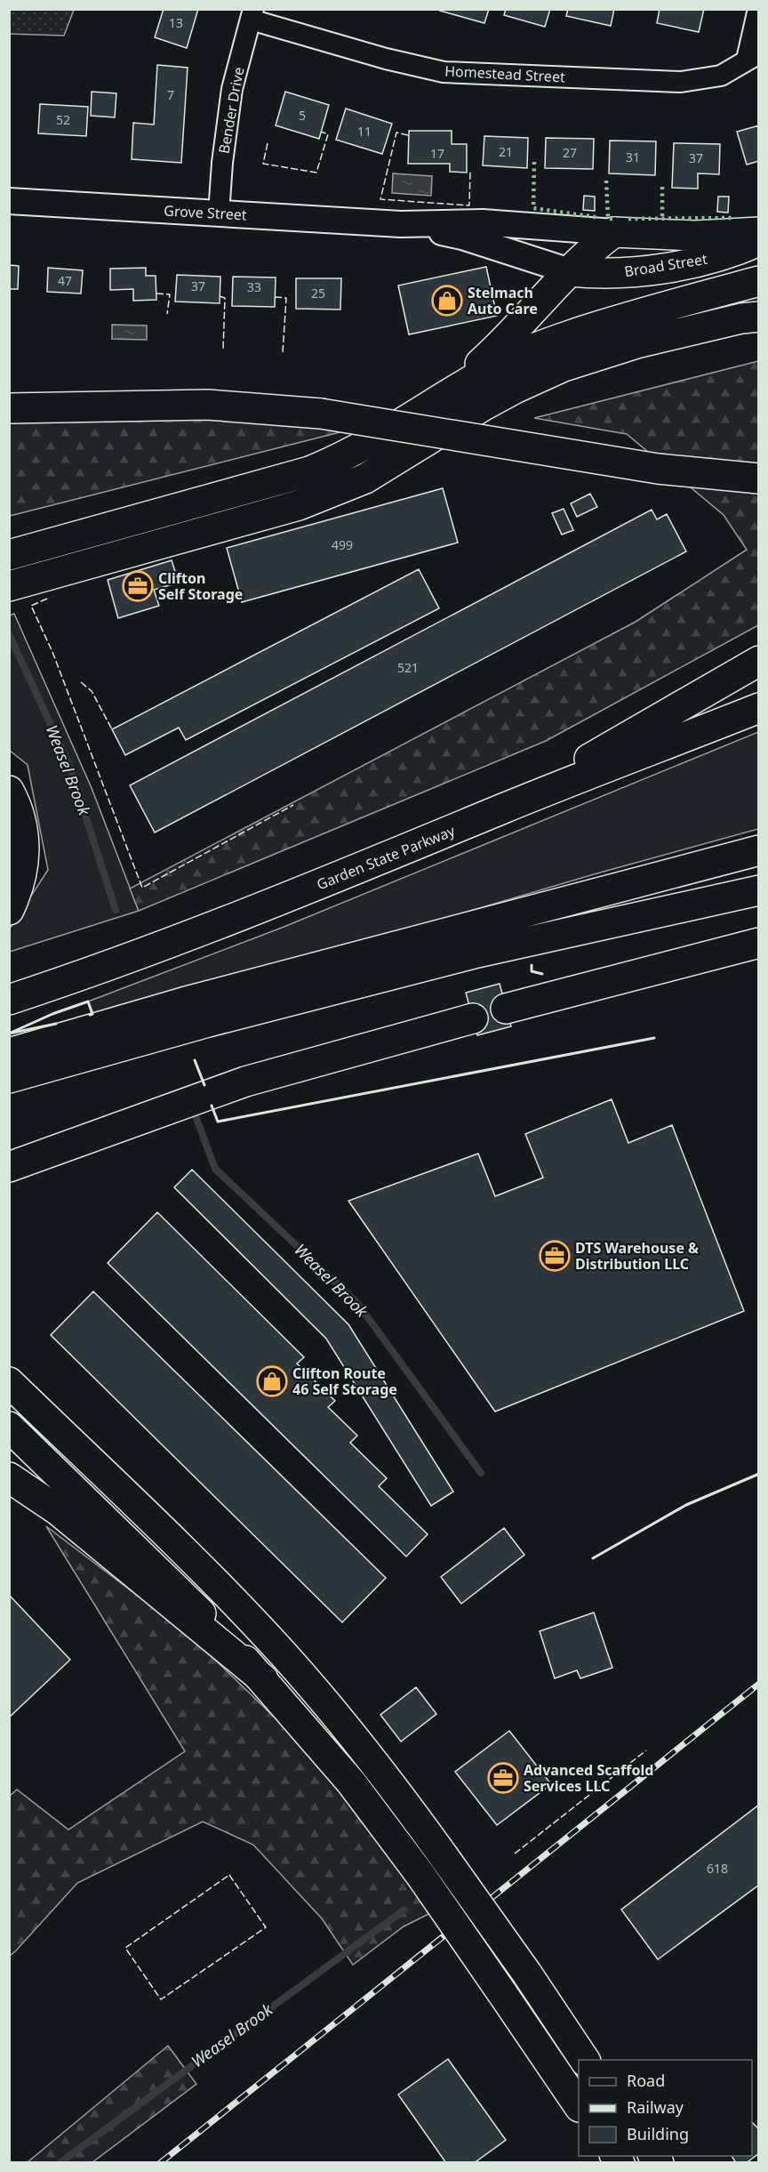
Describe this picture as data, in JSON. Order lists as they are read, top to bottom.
{
  "streets": {
    "main road": ["Broad Street", "Garden State Parkway"],
    "street": ["Homestead Street", "Bender Drive", "Grove Street"]
  },
  "crossings": [
    ["Homestead Street", "Bender Drive"],
    ["Bender Drive", "Grove Street"],
    ["Grove Street", "Broad Street"]
  ],
  "water": ["Weasel Brook"],
  "places": {
    "shop": ["Stelmach Auto Care", "Clifton Route 46 Self Storage"],
    "office": ["Clifton Self Storage", "DTS Warehouse & Distribution LLC", "Advanced Scaffold Services LLC"]
  },
  "house_numbers": [
    "13",
    "7",
    "5",
    "52",
    "11",
    "21",
    "27",
    "17",
    "31",
    "37",
    "47",
    "37",
    "33",
    "25",
    "499",
    "521",
    "618"
  ],
  "legend": ["Road", "Railway", "Building"]
}
